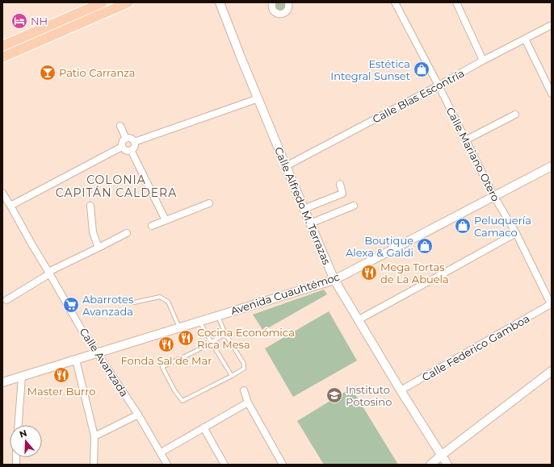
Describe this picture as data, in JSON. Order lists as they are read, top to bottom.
{
  "streets": {
    "street": [
      "Calle Blas Escontría",
      "Calle Mariano Otero",
      "Calle Alfredo M. Terrazas",
      "Avenida Cuauhtémoc",
      "Calle Federico Gamboa",
      "Calle Avanzada"
    ]
  },
  "crossings": [
    ["Calle Blas Escontría", "Calle Mariano Otero"],
    ["Calle Blas Escontría", "Calle Alfredo M. Terrazas"],
    ["Calle Mariano Otero", "Avenida Cuauhtémoc"],
    ["Calle Mariano Otero", "Calle Federico Gamboa"],
    ["Calle Alfredo M. Terrazas", "Avenida Cuauhtémoc"],
    ["Calle Alfredo M. Terrazas", "Calle Federico Gamboa"],
    ["Avenida Cuauhtémoc", "Calle Avanzada"]
  ],
  "districts": ["COLONIA CAPITÁN CALDERA"],
  "places": {
    "hotel": ["NH"],
    "shop": ["Estética Integral Sunset", "Peluquería Camaco", "Boutique Alexa & Galdi"],
    "bar": ["Patio Carranza"],
    "restaurant": [
      "Mega Tortas de La Abuela",
      "Cocina Económica Rica Mesa",
      "Fonda Sal de Mar",
      "Master Burro"
    ],
    "supermarket": ["Abarrotes Avanzada"],
    "school or university": ["Instituto Potosino"]
  },
  "north": "top"
}
